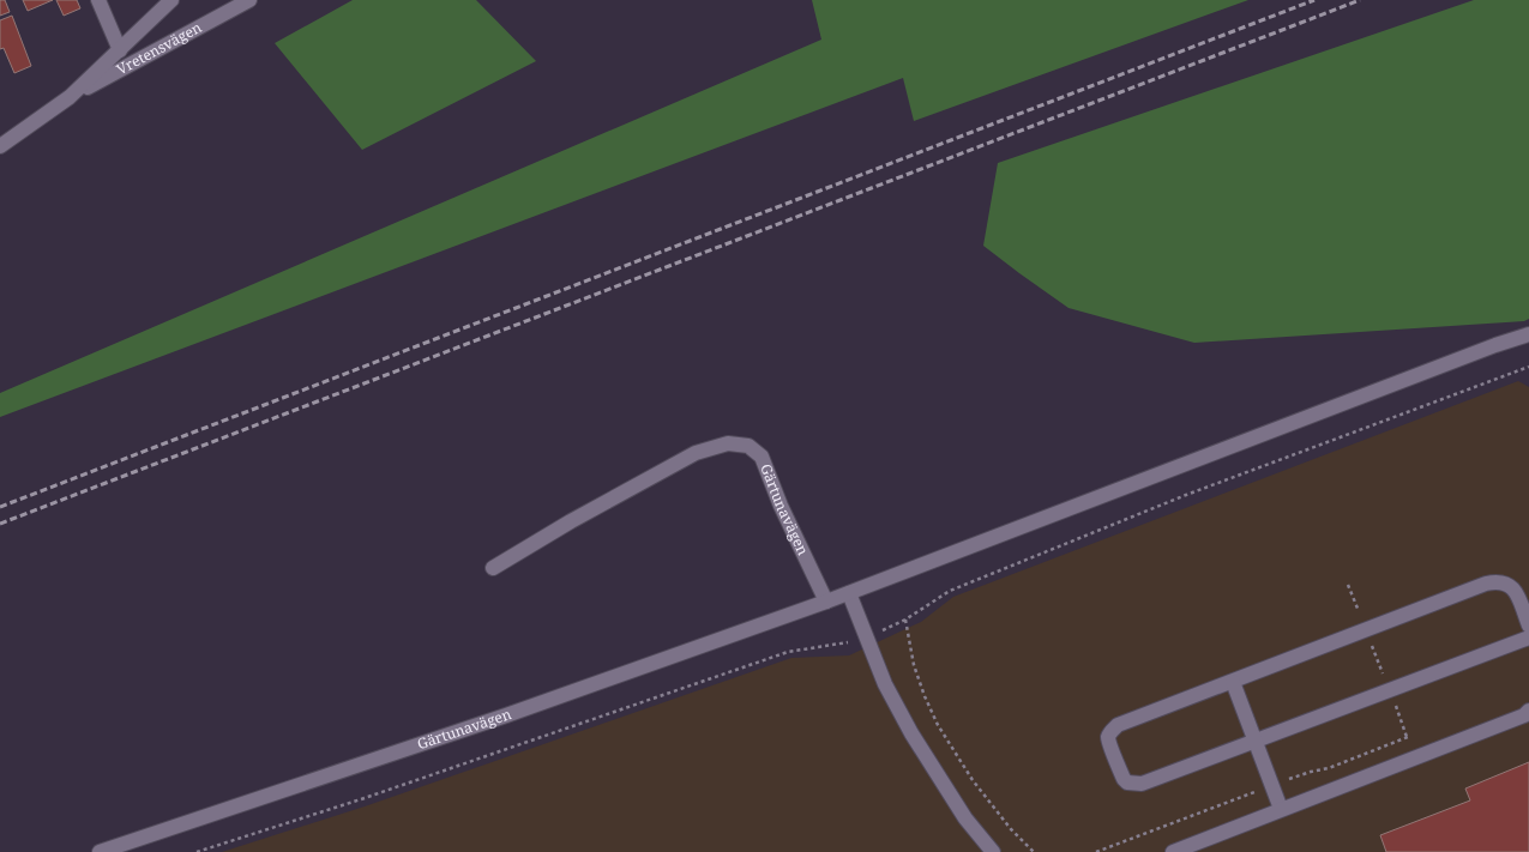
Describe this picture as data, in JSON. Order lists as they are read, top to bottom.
{
  "streets": {
    "street": ["Vretensvägen", "Gärtunavägen"]
  }
}
